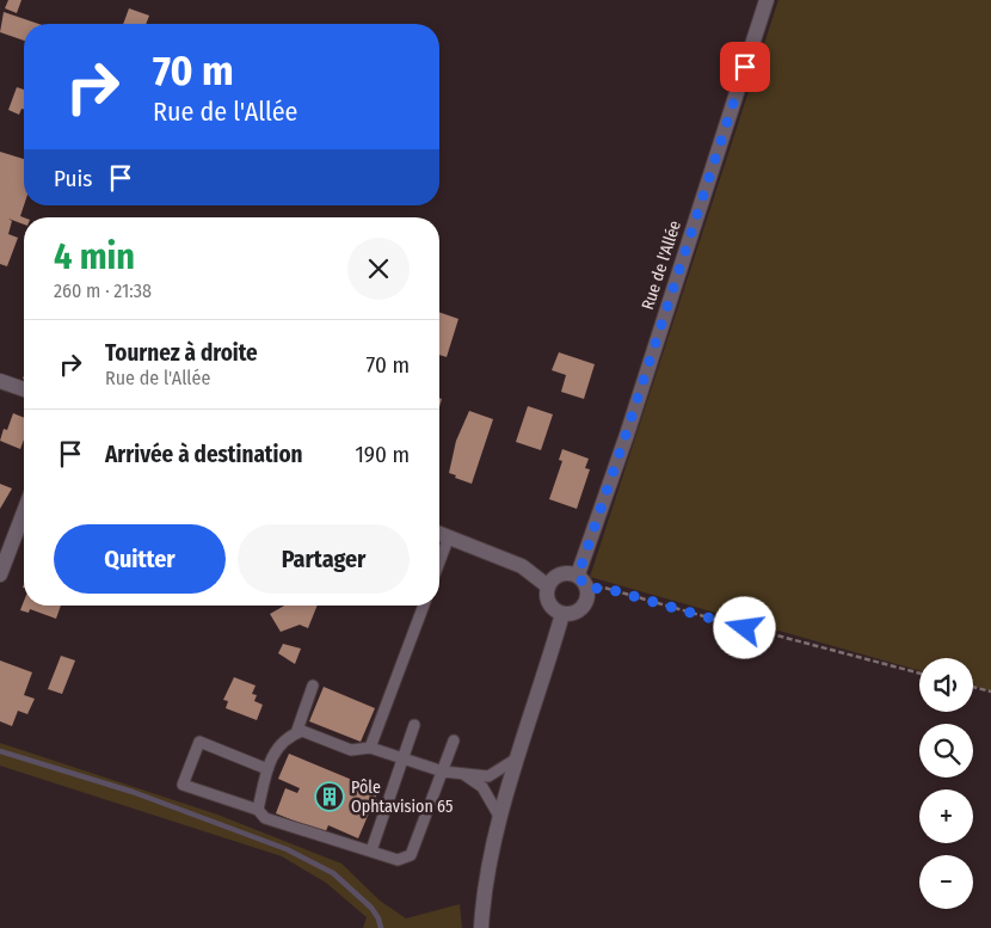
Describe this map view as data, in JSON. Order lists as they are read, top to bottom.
{
  "streets": {
    "street": ["Rue de l'Allée"]
  },
  "places": {
    "building": ["Pôle Ophtavision 65"]
  },
  "page": {
    "turn": ["70 m", "Rue de l'Allée"],
    "then": "Puis",
    "heading": ["4 min", "260 m · 21:38"],
    "list": [
      {
        "name": "Tournez à droite",
        "note": "Rue de l'Allée",
        "value": "70 m"
      },
      {
        "name": "Arrivée à destination",
        "value": "190 m"
      }
    ],
    "buttons": ["Quitter", "Partager"],
    "map_buttons": ["+", "−"]
  }
}
